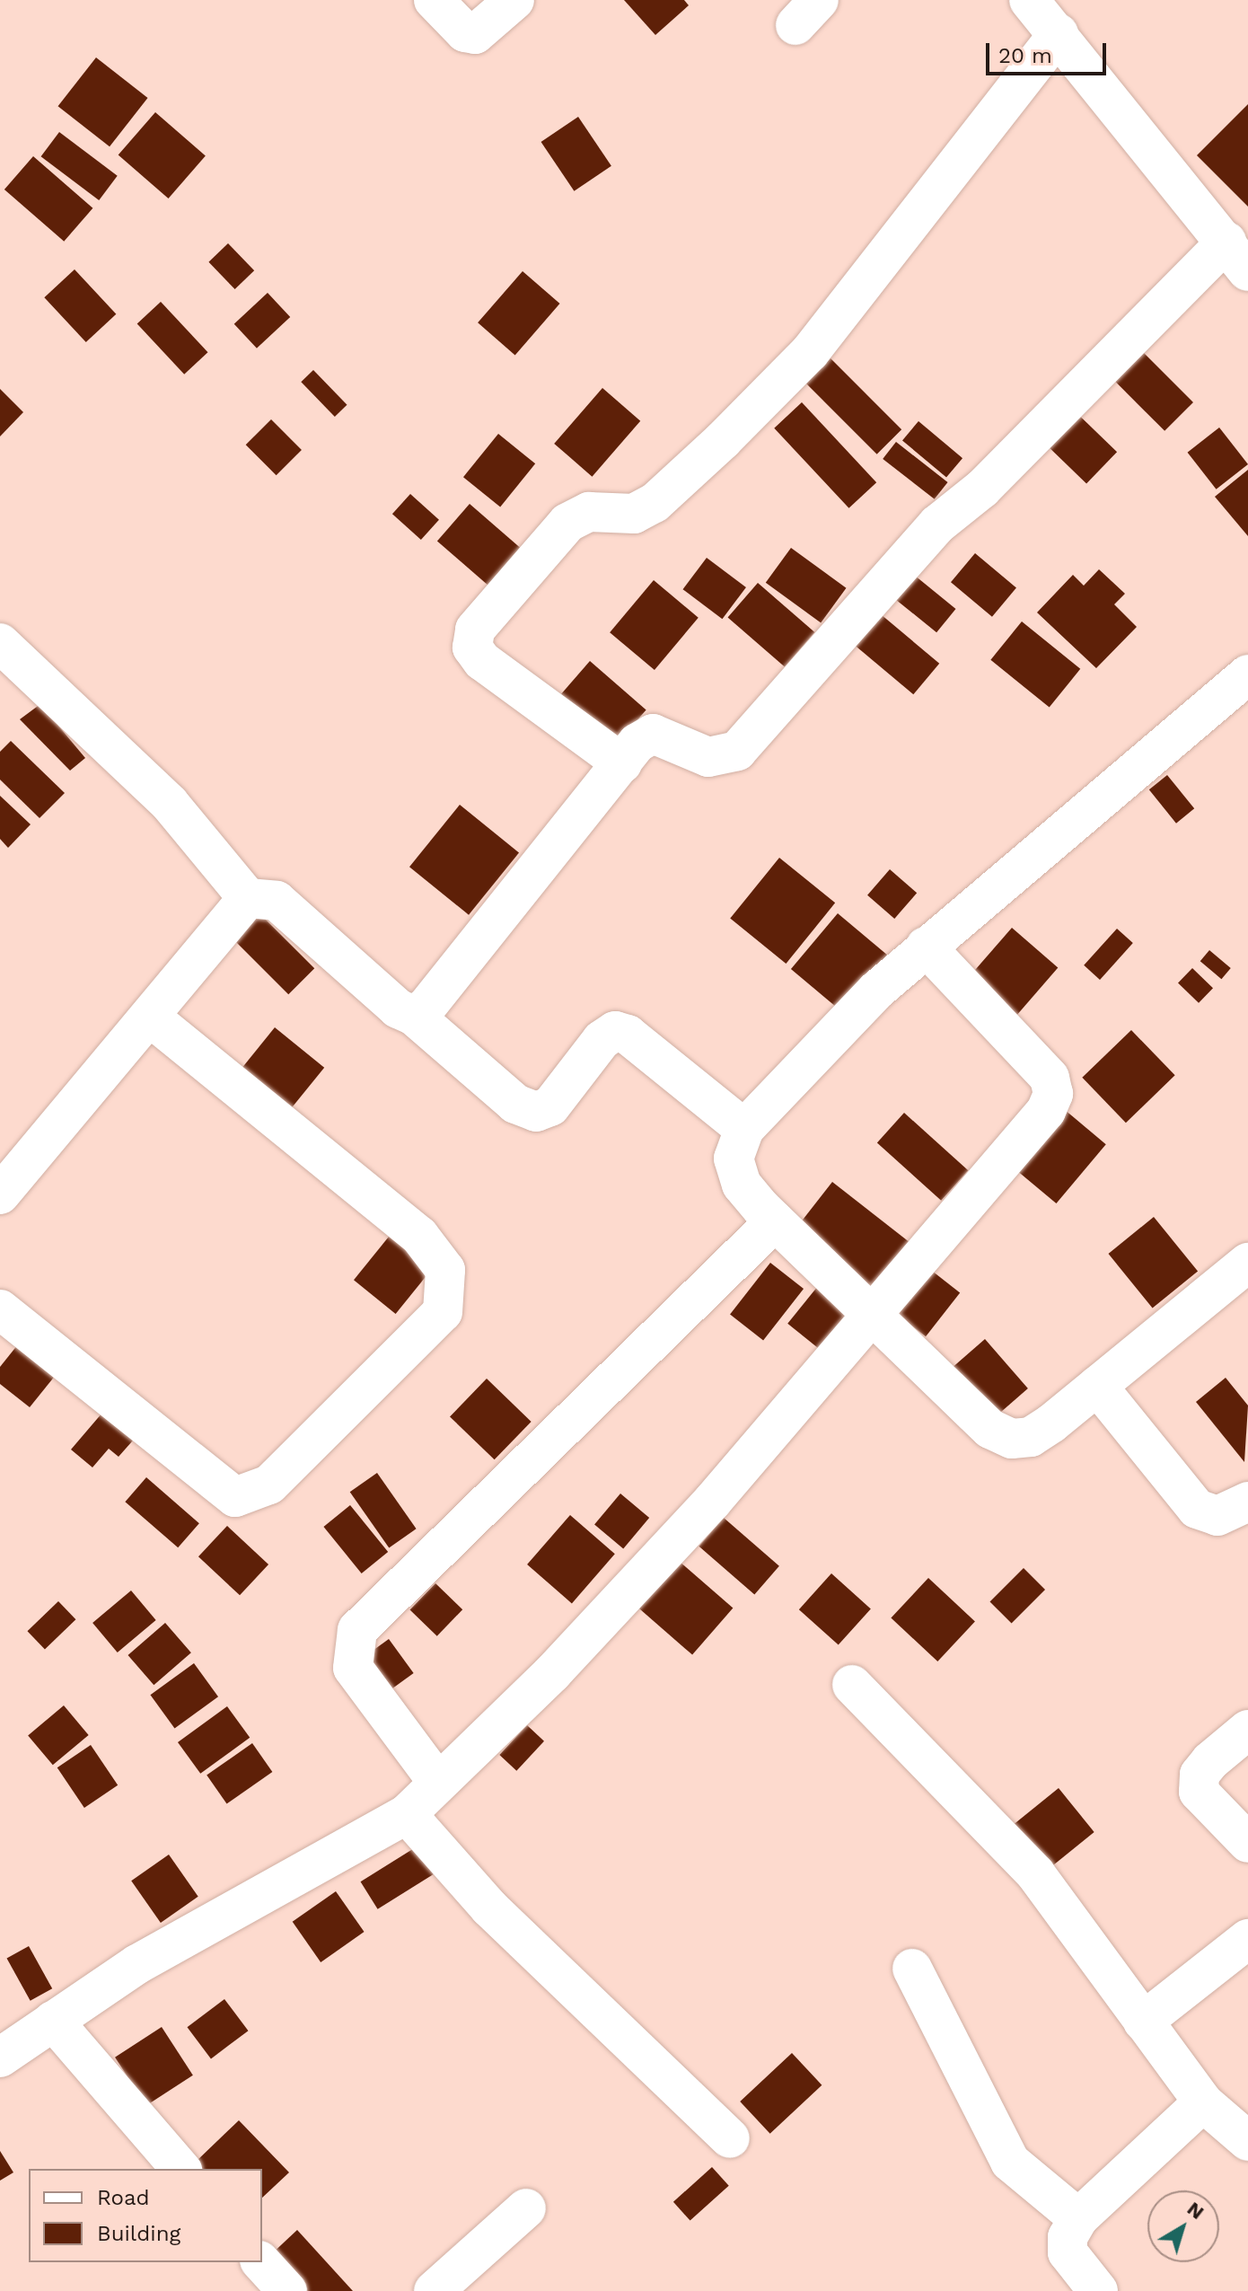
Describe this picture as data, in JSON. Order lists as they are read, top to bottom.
{
  "legend": ["Road", "Building"],
  "scale_bar": "20 m",
  "north": "top right"
}
